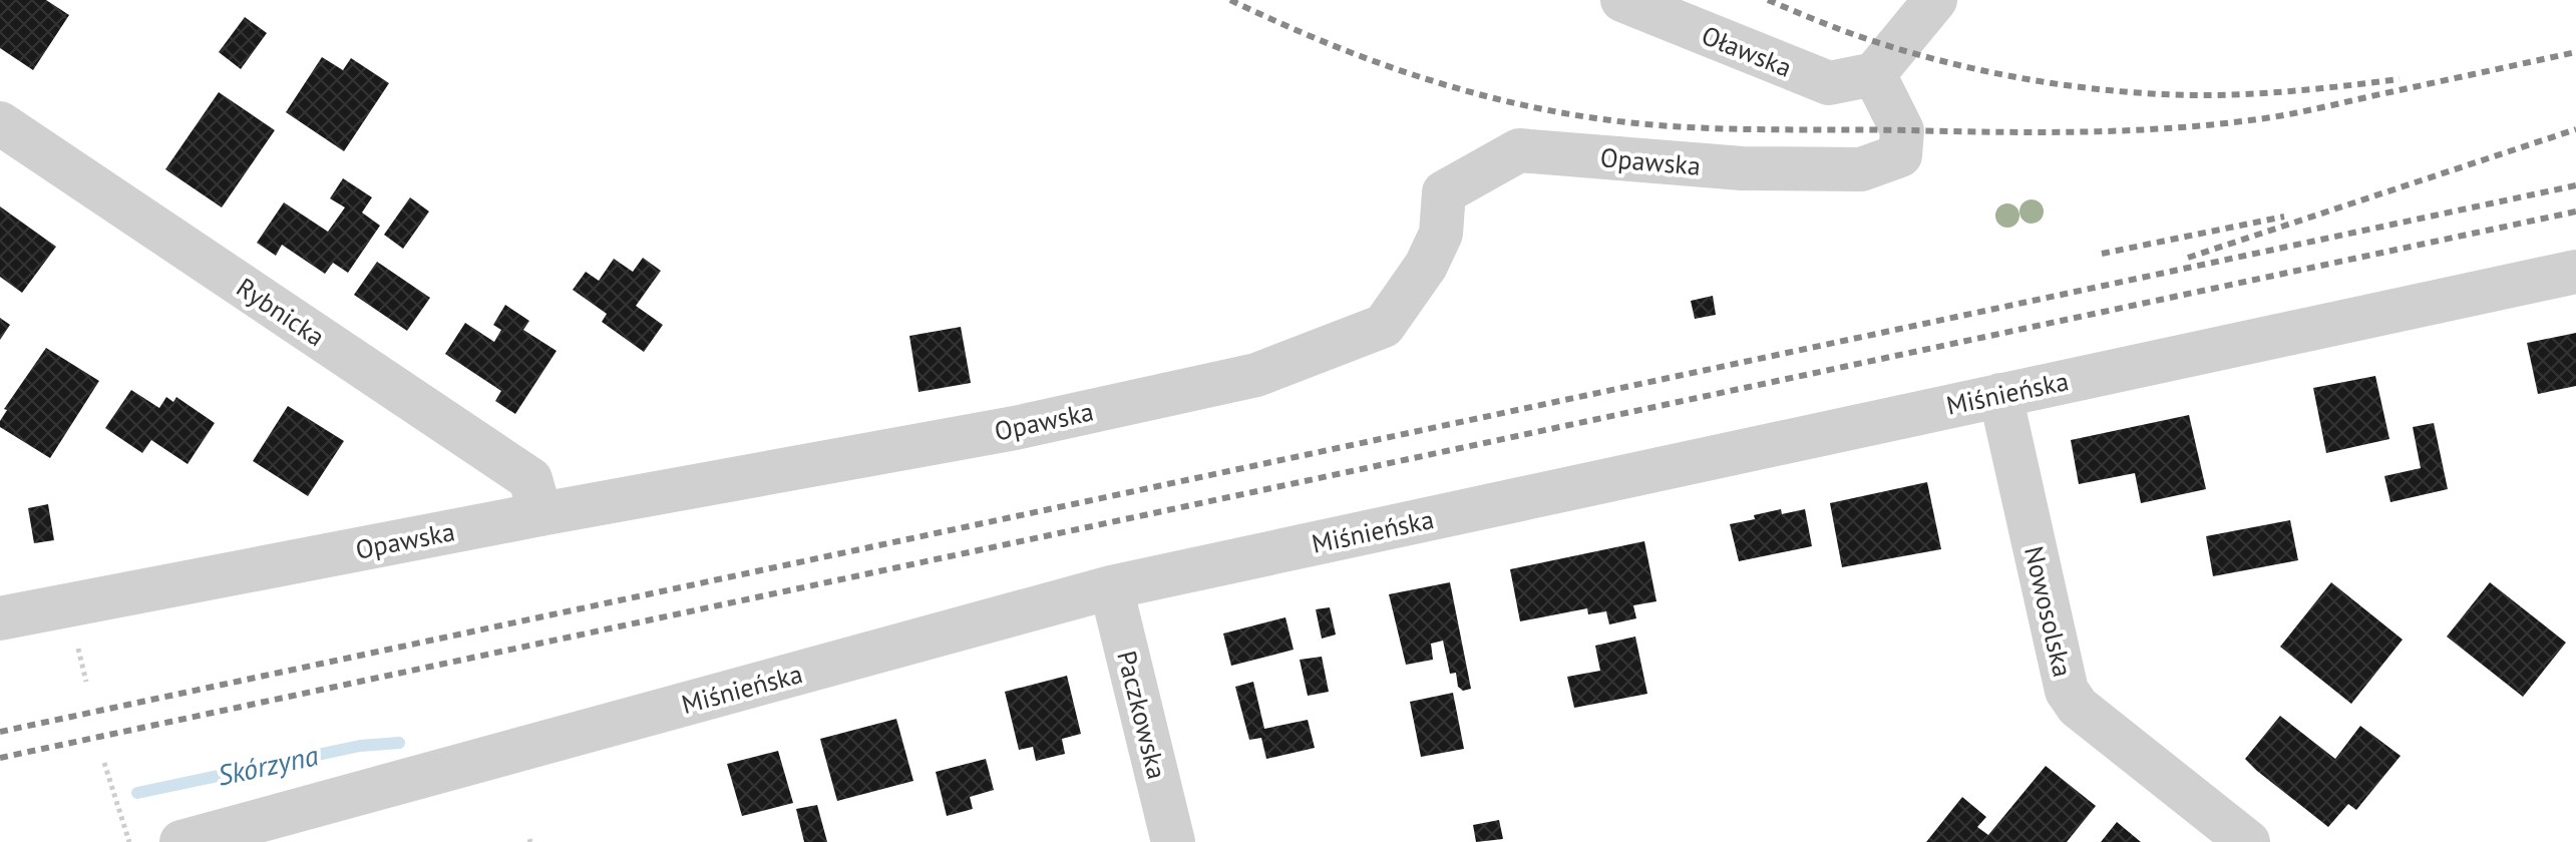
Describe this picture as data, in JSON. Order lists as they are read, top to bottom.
{
  "streets": {
    "street": [
      "Oławska",
      "Opawska",
      "Rybnicka",
      "Miśnieńska",
      "Nowosolska",
      "Paczkowska"
    ]
  },
  "crossings": [
    ["Oławska", "Opawska"],
    ["Opawska", "Rybnicka"],
    ["Miśnieńska", "Nowosolska"],
    ["Miśnieńska", "Paczkowska"]
  ],
  "water": ["Skórzyna"]
}
